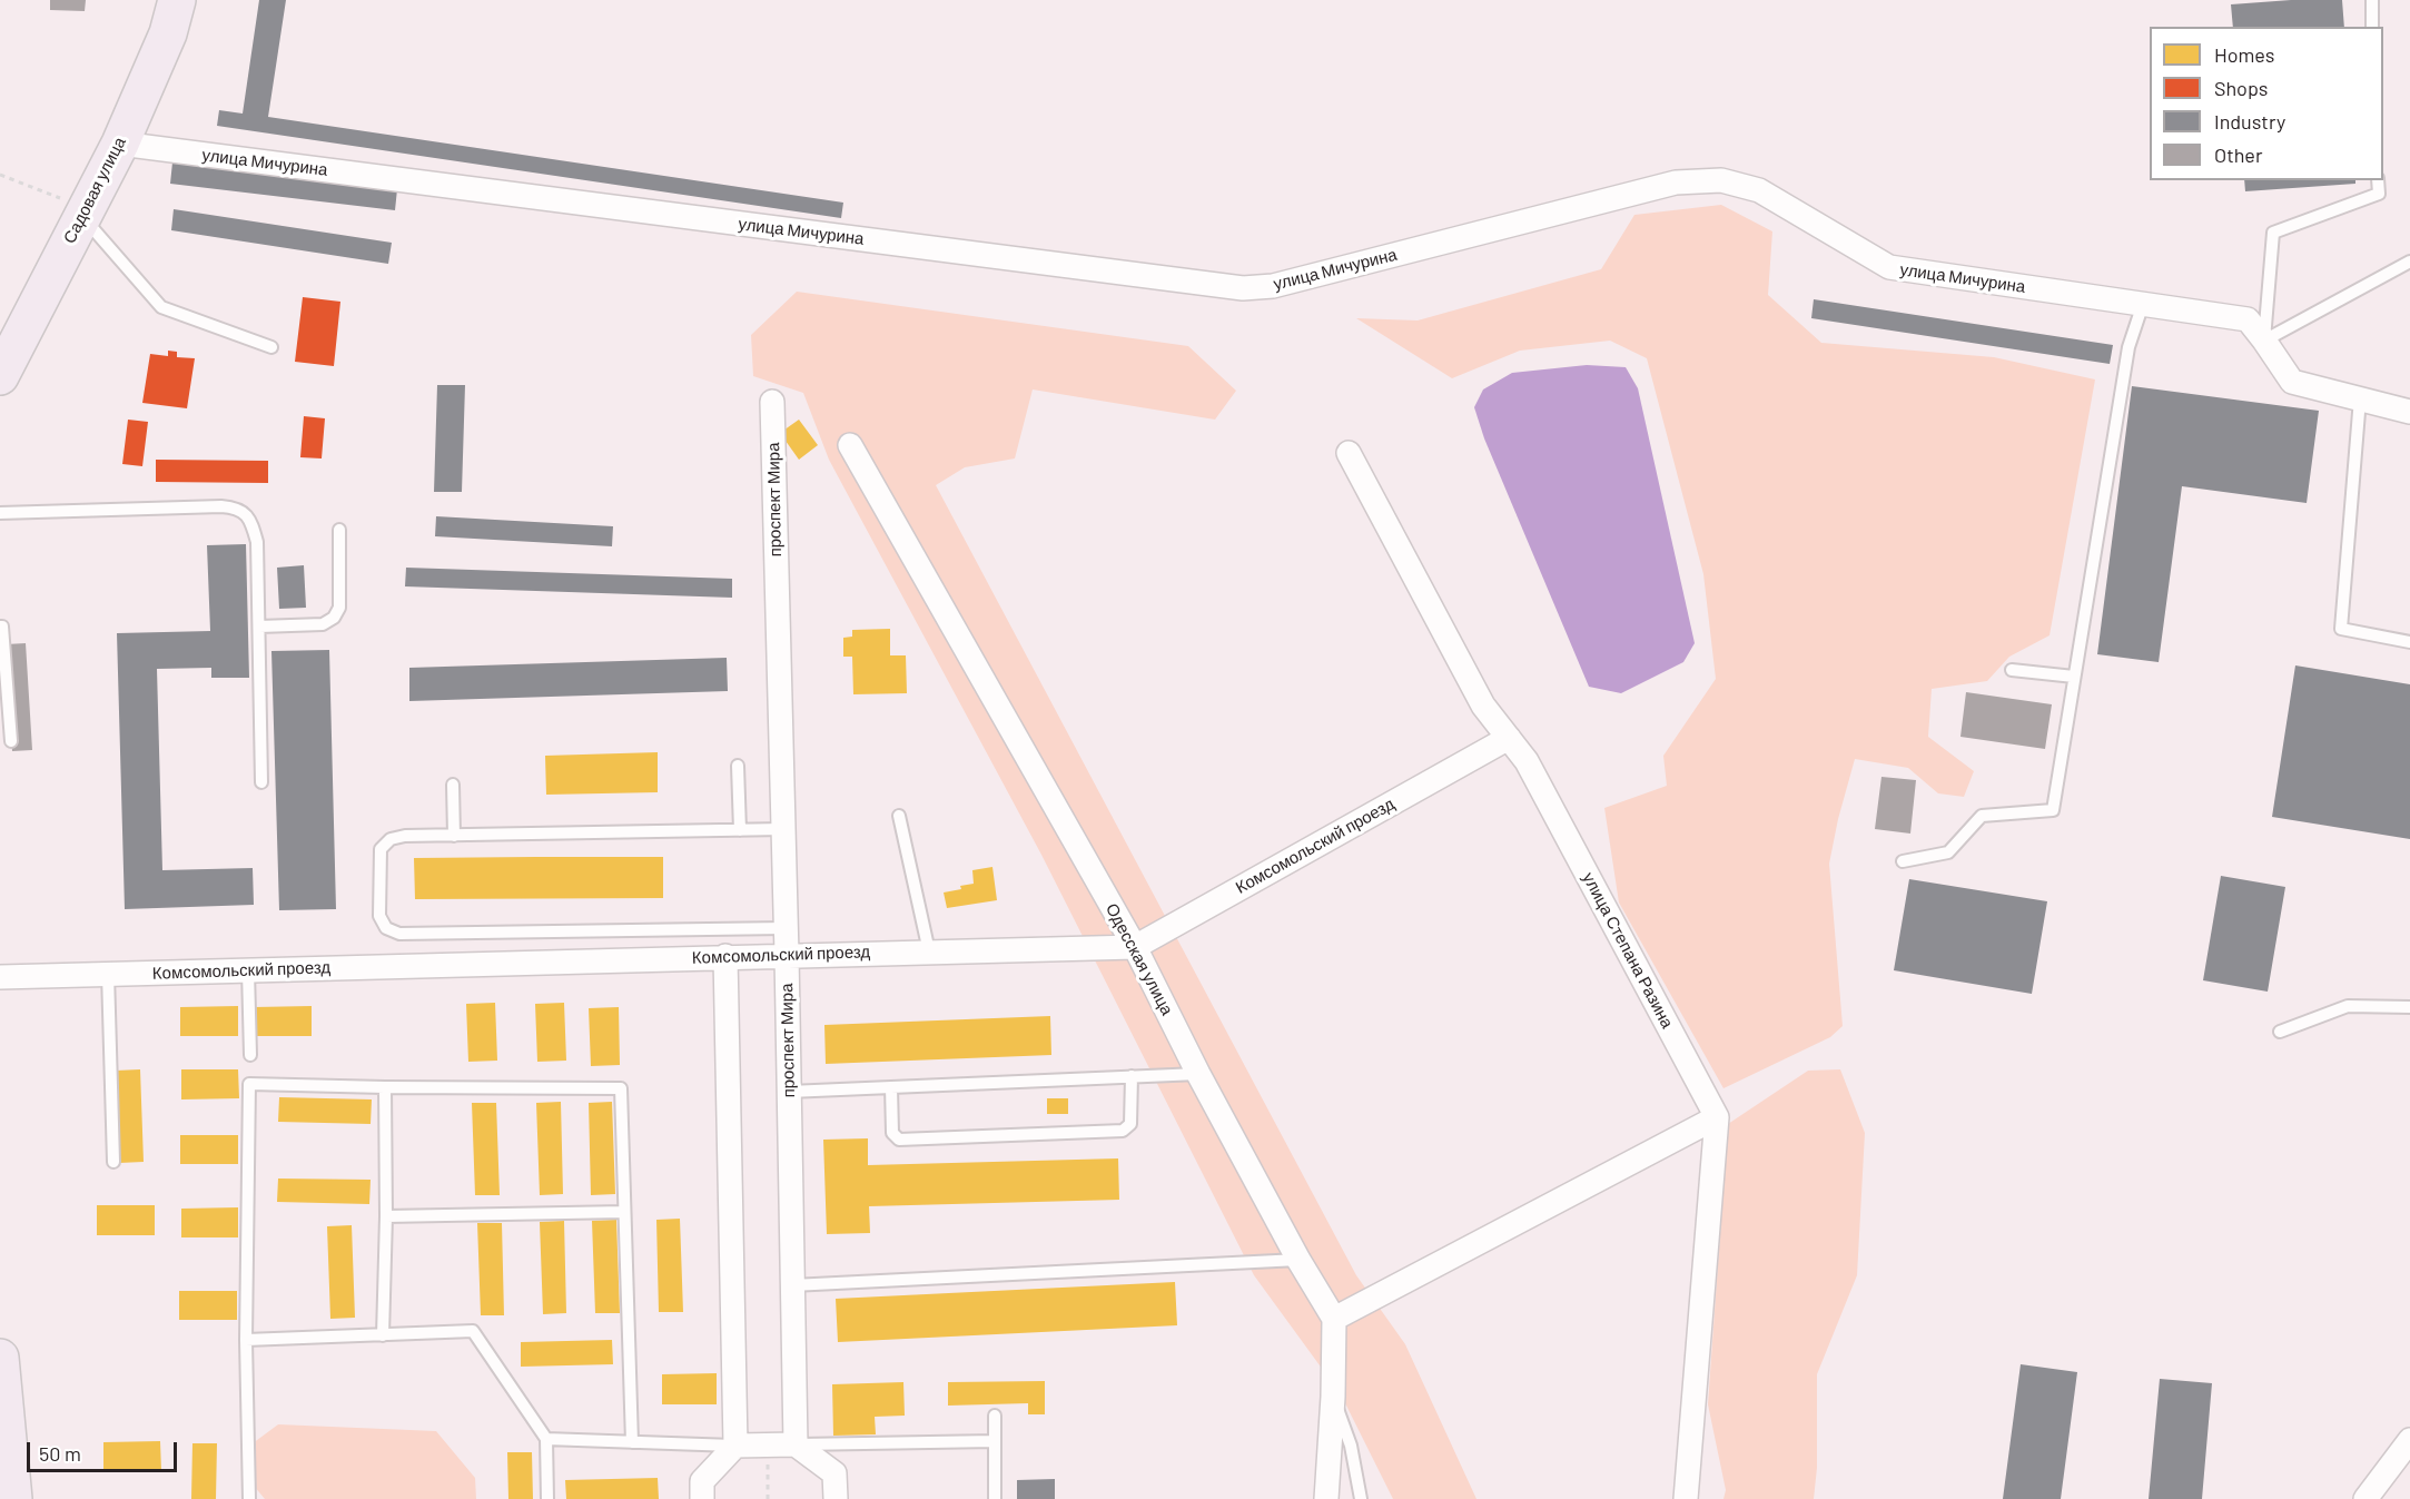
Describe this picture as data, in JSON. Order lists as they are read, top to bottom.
{
  "streets": {
    "main road": ["Садовая улица"],
    "street": [
      "улица Мичурина",
      "проспект Мира",
      "Комсомольский проезд",
      "улица Степана Разина",
      "Одесская улица"
    ]
  },
  "crossings": [
    ["улица Мичурина", "Садовая улица"],
    ["проспект Мира", "Комсомольский проезд"],
    ["Комсомольский проезд", "улица Степана Разина"],
    ["Комсомольский проезд", "Одесская улица"]
  ],
  "legend": [
    "Homes",
    "Shops",
    "Industry",
    "Other"
  ],
  "scale_bar": "50 m"
}
